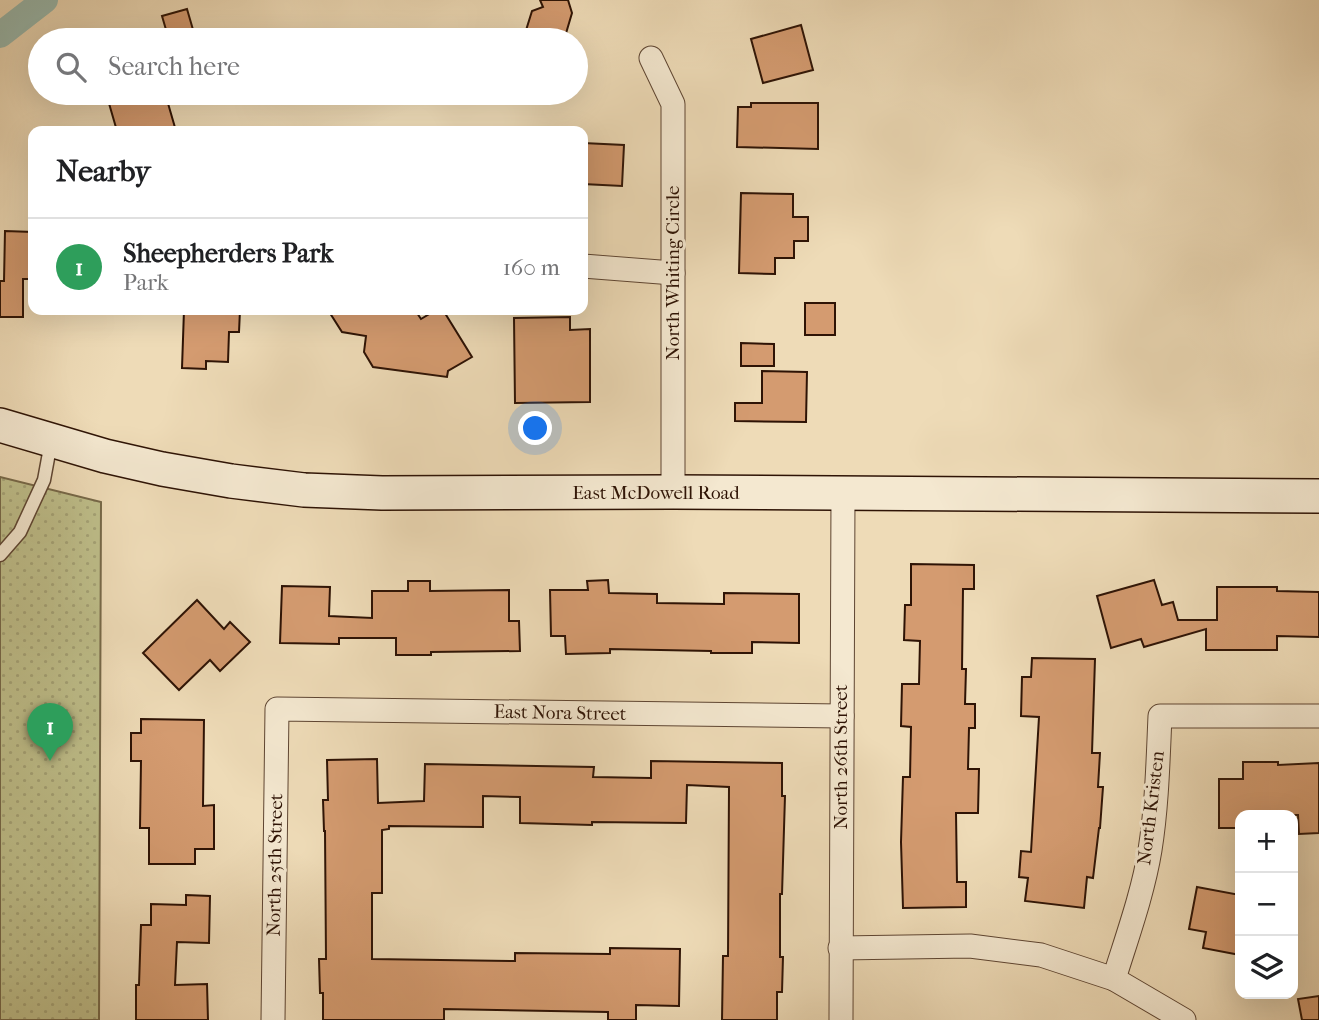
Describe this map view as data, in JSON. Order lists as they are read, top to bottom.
{
  "streets": {
    "main road": ["East McDowell Road"],
    "street": [
      "North Whiting Circle",
      "East Nora Street",
      "North 26th Street",
      "North Kristen",
      "North 25th Street"
    ]
  },
  "crossings": [
    ["North Whiting Circle", "East McDowell Road"],
    ["East McDowell Road", "North 26th Street"],
    ["East Nora Street", "North 26th Street"],
    ["East Nora Street", "North 25th Street"]
  ],
  "page": {
    "search": "Search here",
    "heading": "Nearby",
    "list": [
      {
        "mark": "1",
        "name": "Sheepherders Park",
        "note": "Park",
        "value": "160 m"
      }
    ],
    "pins": "1",
    "map_buttons": ["+", "−"]
  }
}
